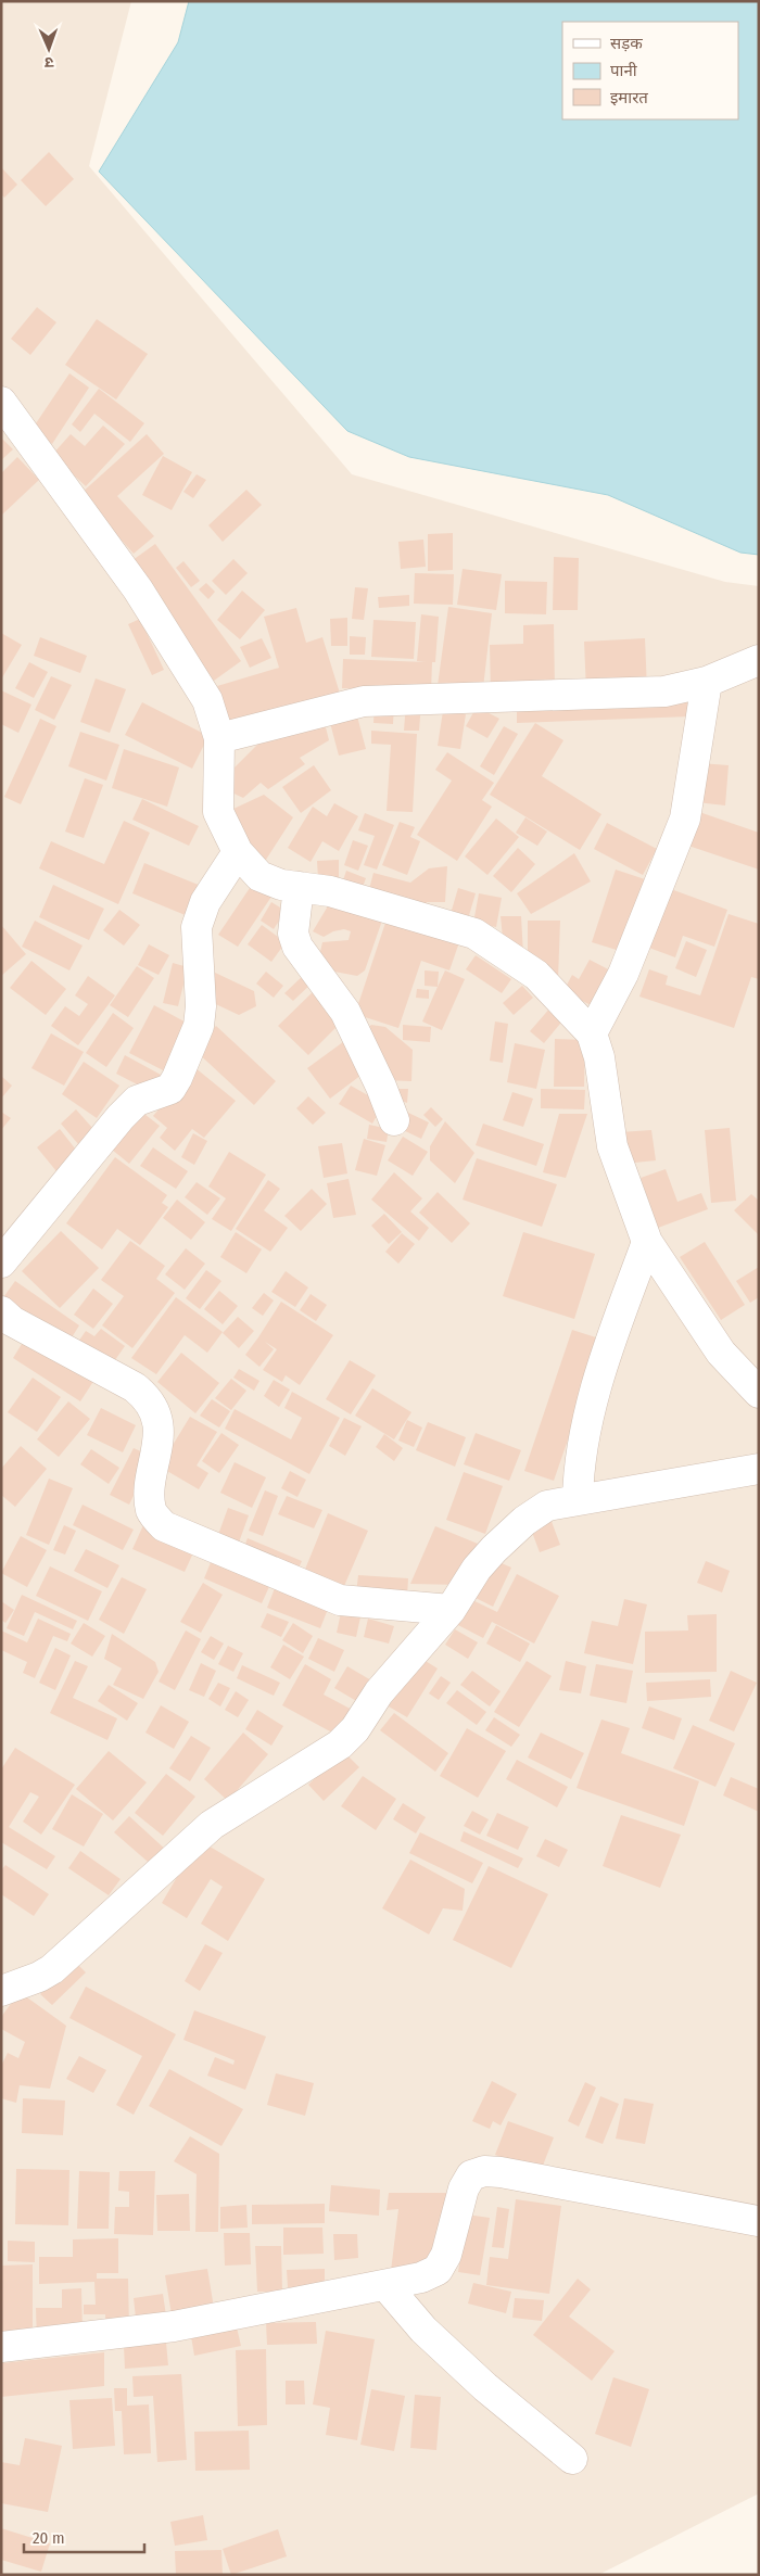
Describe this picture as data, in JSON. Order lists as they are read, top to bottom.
{
  "legend": ["सड़क", "पानी", "इमारत"],
  "scale_bar": "20 m",
  "north": "bottom"
}
